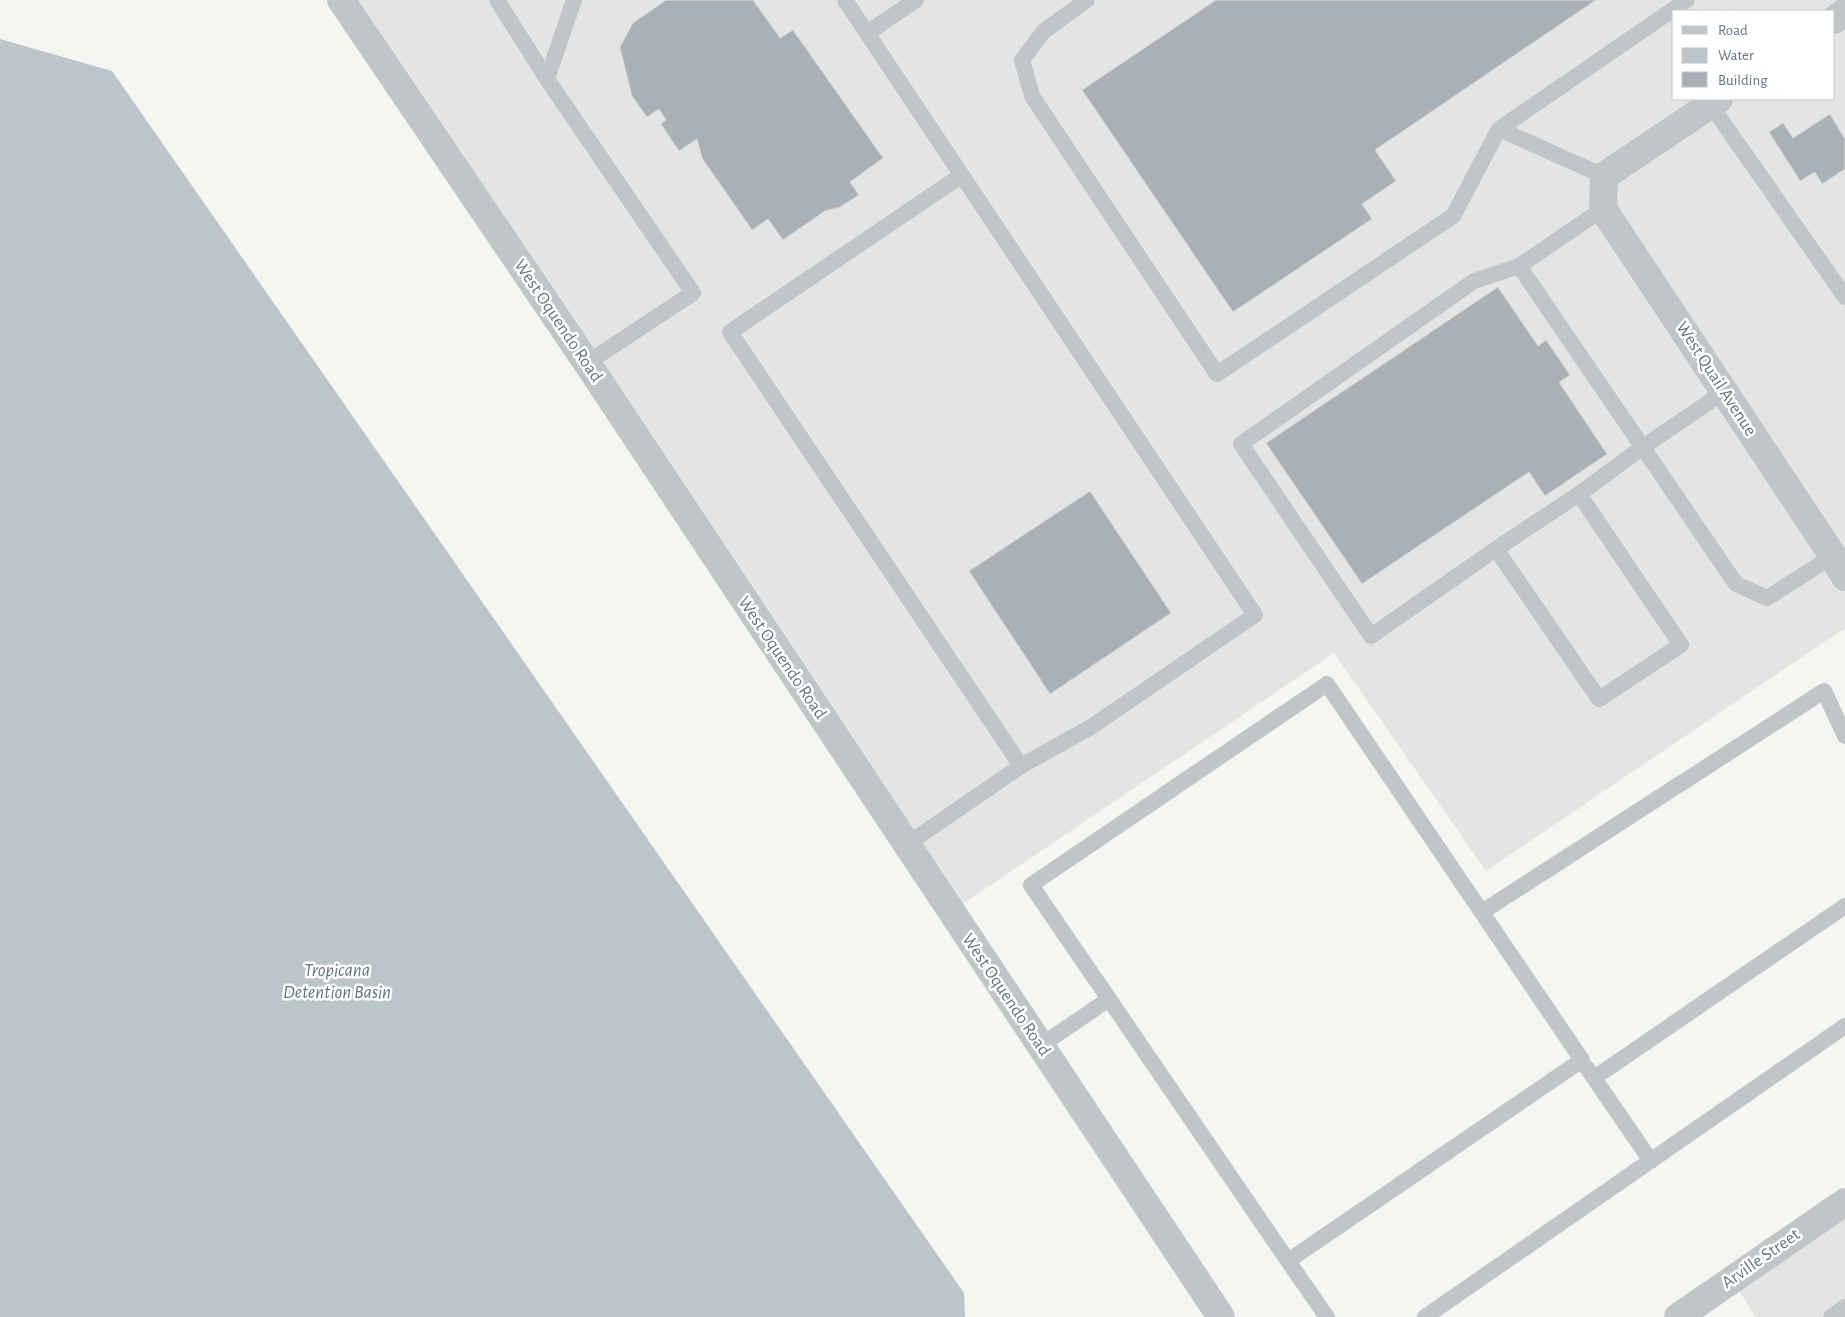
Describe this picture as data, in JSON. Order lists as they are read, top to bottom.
{
  "streets": {
    "street": ["West Oquendo Road", "West Quail Avenue", "Arville Street"]
  },
  "water": ["Tropicana Detention Basin"],
  "legend": ["Road", "Water", "Building"]
}
